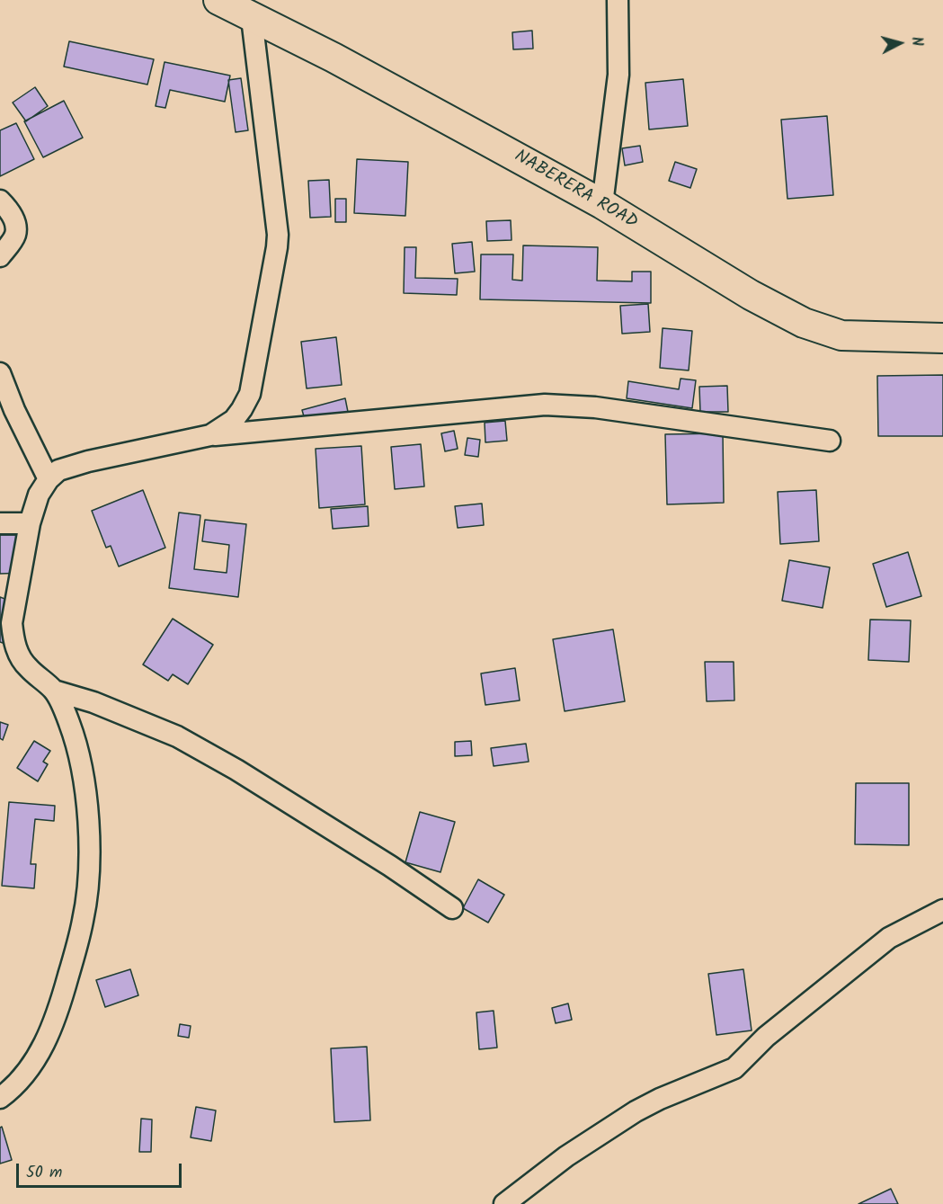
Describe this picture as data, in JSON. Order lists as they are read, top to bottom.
{
  "streets": {
    "street": ["NABERERA ROAD"]
  },
  "scale_bar": "50 m",
  "north": "right"
}
